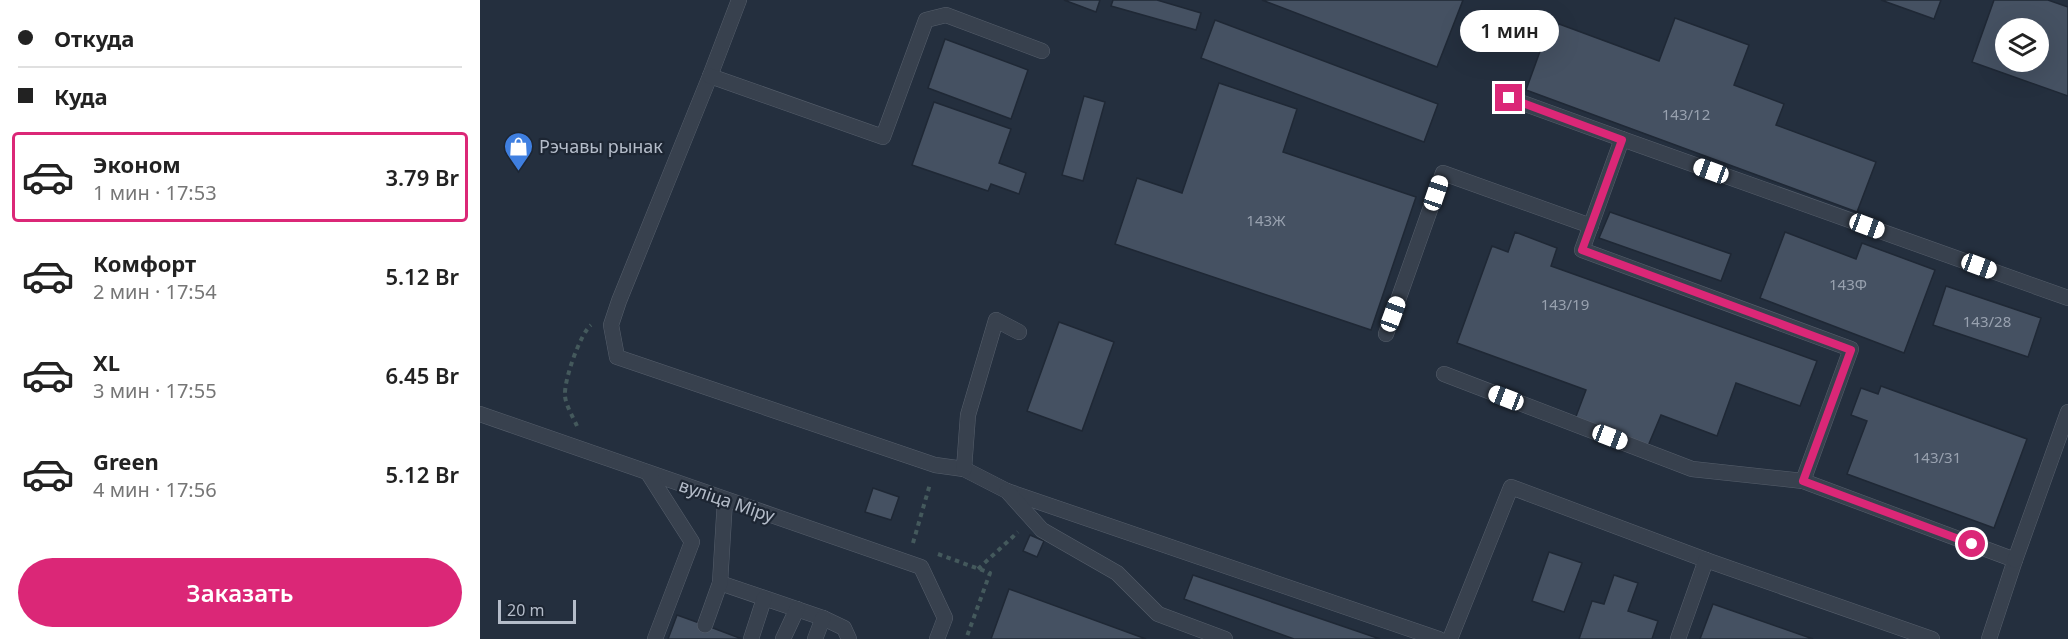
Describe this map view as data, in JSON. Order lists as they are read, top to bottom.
{
  "streets": {
    "lane": ["вуліца Міру"]
  },
  "places": {
    "shop": ["Рэчавы рынак"]
  },
  "house_numbers": [
    "143/12",
    "143Ж",
    "143Ф",
    "143/19",
    "143/28",
    "143/31"
  ],
  "scale_bar": "20 m",
  "page": {
    "banner": ["Откуда", "Куда"],
    "bubble": "1 мин",
    "list": [
      {
        "name": "Эконом",
        "note": "1 мин · 17:53",
        "value": "3.79 Br"
      },
      {
        "name": "Комфорт",
        "note": "2 мин · 17:54",
        "value": "5.12 Br"
      },
      {
        "name": "XL",
        "note": "3 мин · 17:55",
        "value": "6.45 Br"
      },
      {
        "name": "Green",
        "note": "4 мин · 17:56",
        "value": "5.12 Br"
      }
    ],
    "buttons": "Заказать",
    "scale": "20 m"
  }
}
